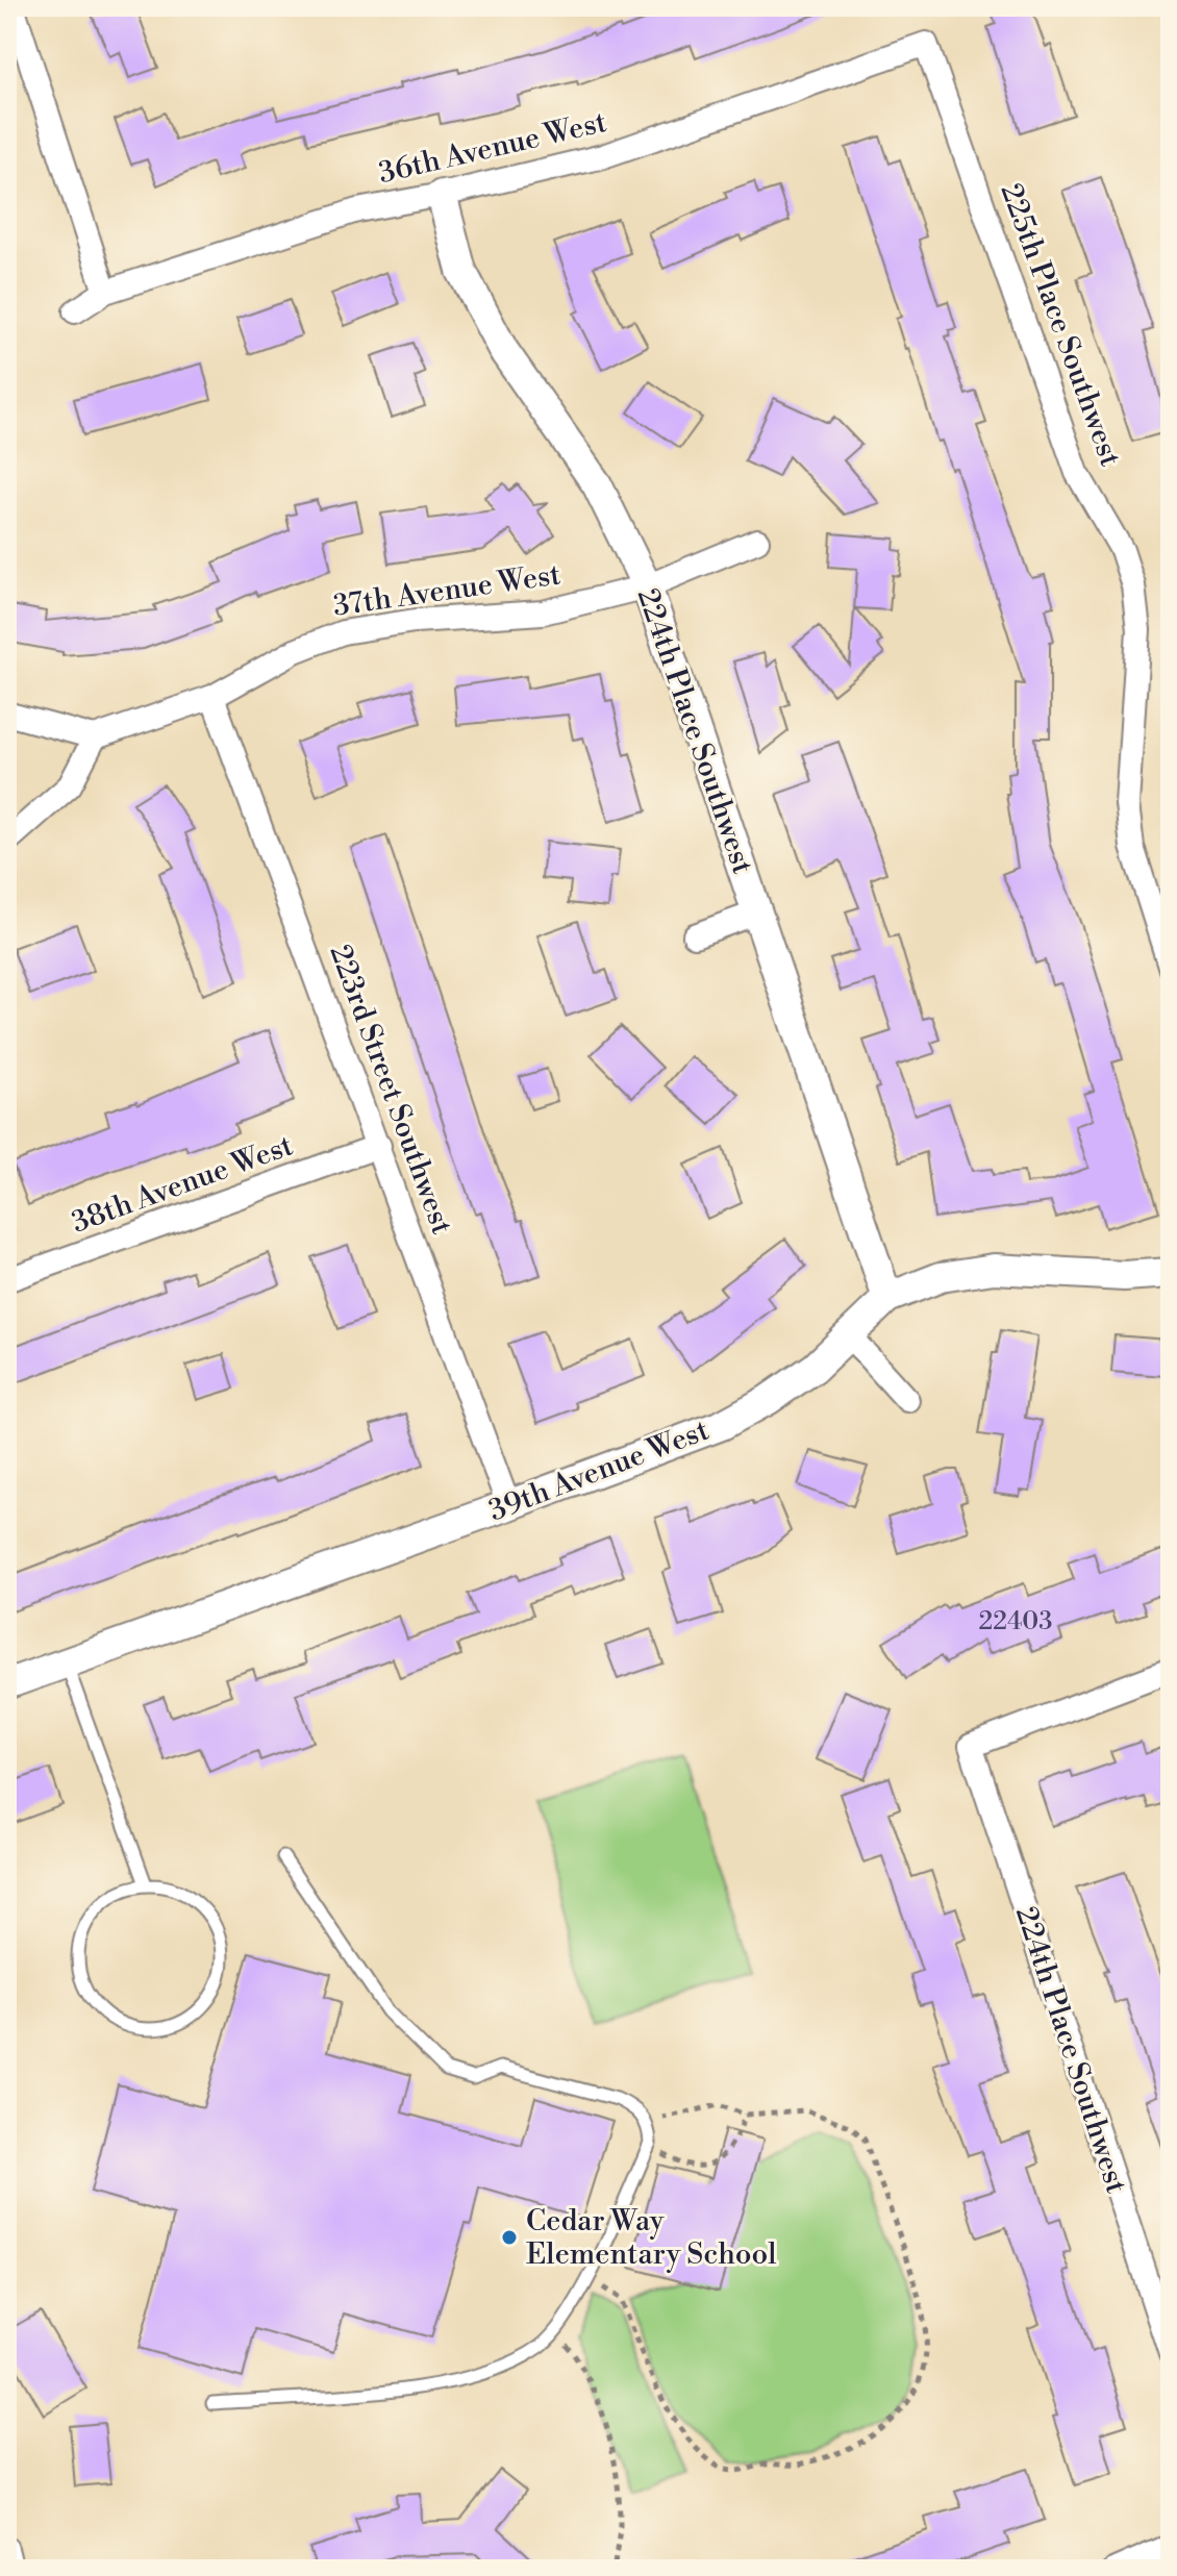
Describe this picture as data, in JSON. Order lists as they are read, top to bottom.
{
  "streets": {
    "street": [
      "36th Avenue West",
      "225th Place Southwest",
      "37th Avenue West",
      "224th Place Southwest",
      "223rd Street Southwest",
      "38th Avenue West",
      "39th Avenue West"
    ]
  },
  "crossings": [
    ["36th Avenue West", "225th Place Southwest"],
    ["36th Avenue West", "224th Place Southwest"],
    ["37th Avenue West", "224th Place Southwest"],
    ["37th Avenue West", "223rd Street Southwest"],
    ["224th Place Southwest", "39th Avenue West"],
    ["223rd Street Southwest", "38th Avenue West"],
    ["223rd Street Southwest", "39th Avenue West"]
  ],
  "places": ["Cedar Way Elementary School"],
  "house_numbers": ["22403"]
}
